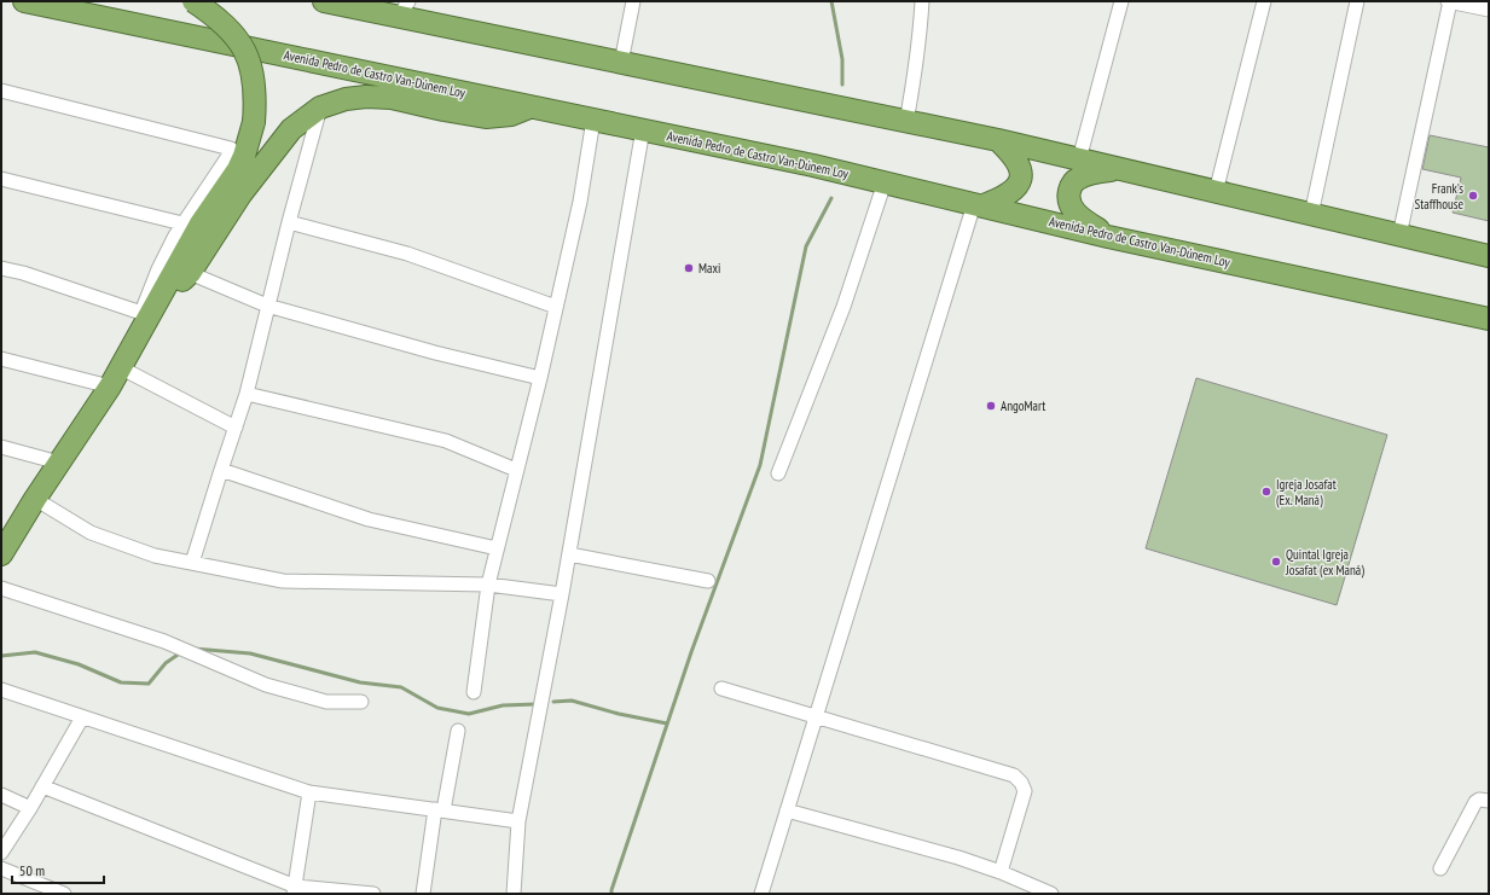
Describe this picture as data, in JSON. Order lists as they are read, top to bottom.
{
  "streets": {
    "highway": ["Avenida Pedro de Castro Van-Dúnem Loy"]
  },
  "places": [
    "Frank's Staffhouse",
    "Maxi",
    "AngoMart",
    "Igreja Josafat (Ex. Maná)",
    "Quintal Igreja Josafat (ex Maná)"
  ],
  "scale_bar": "50 m"
}
